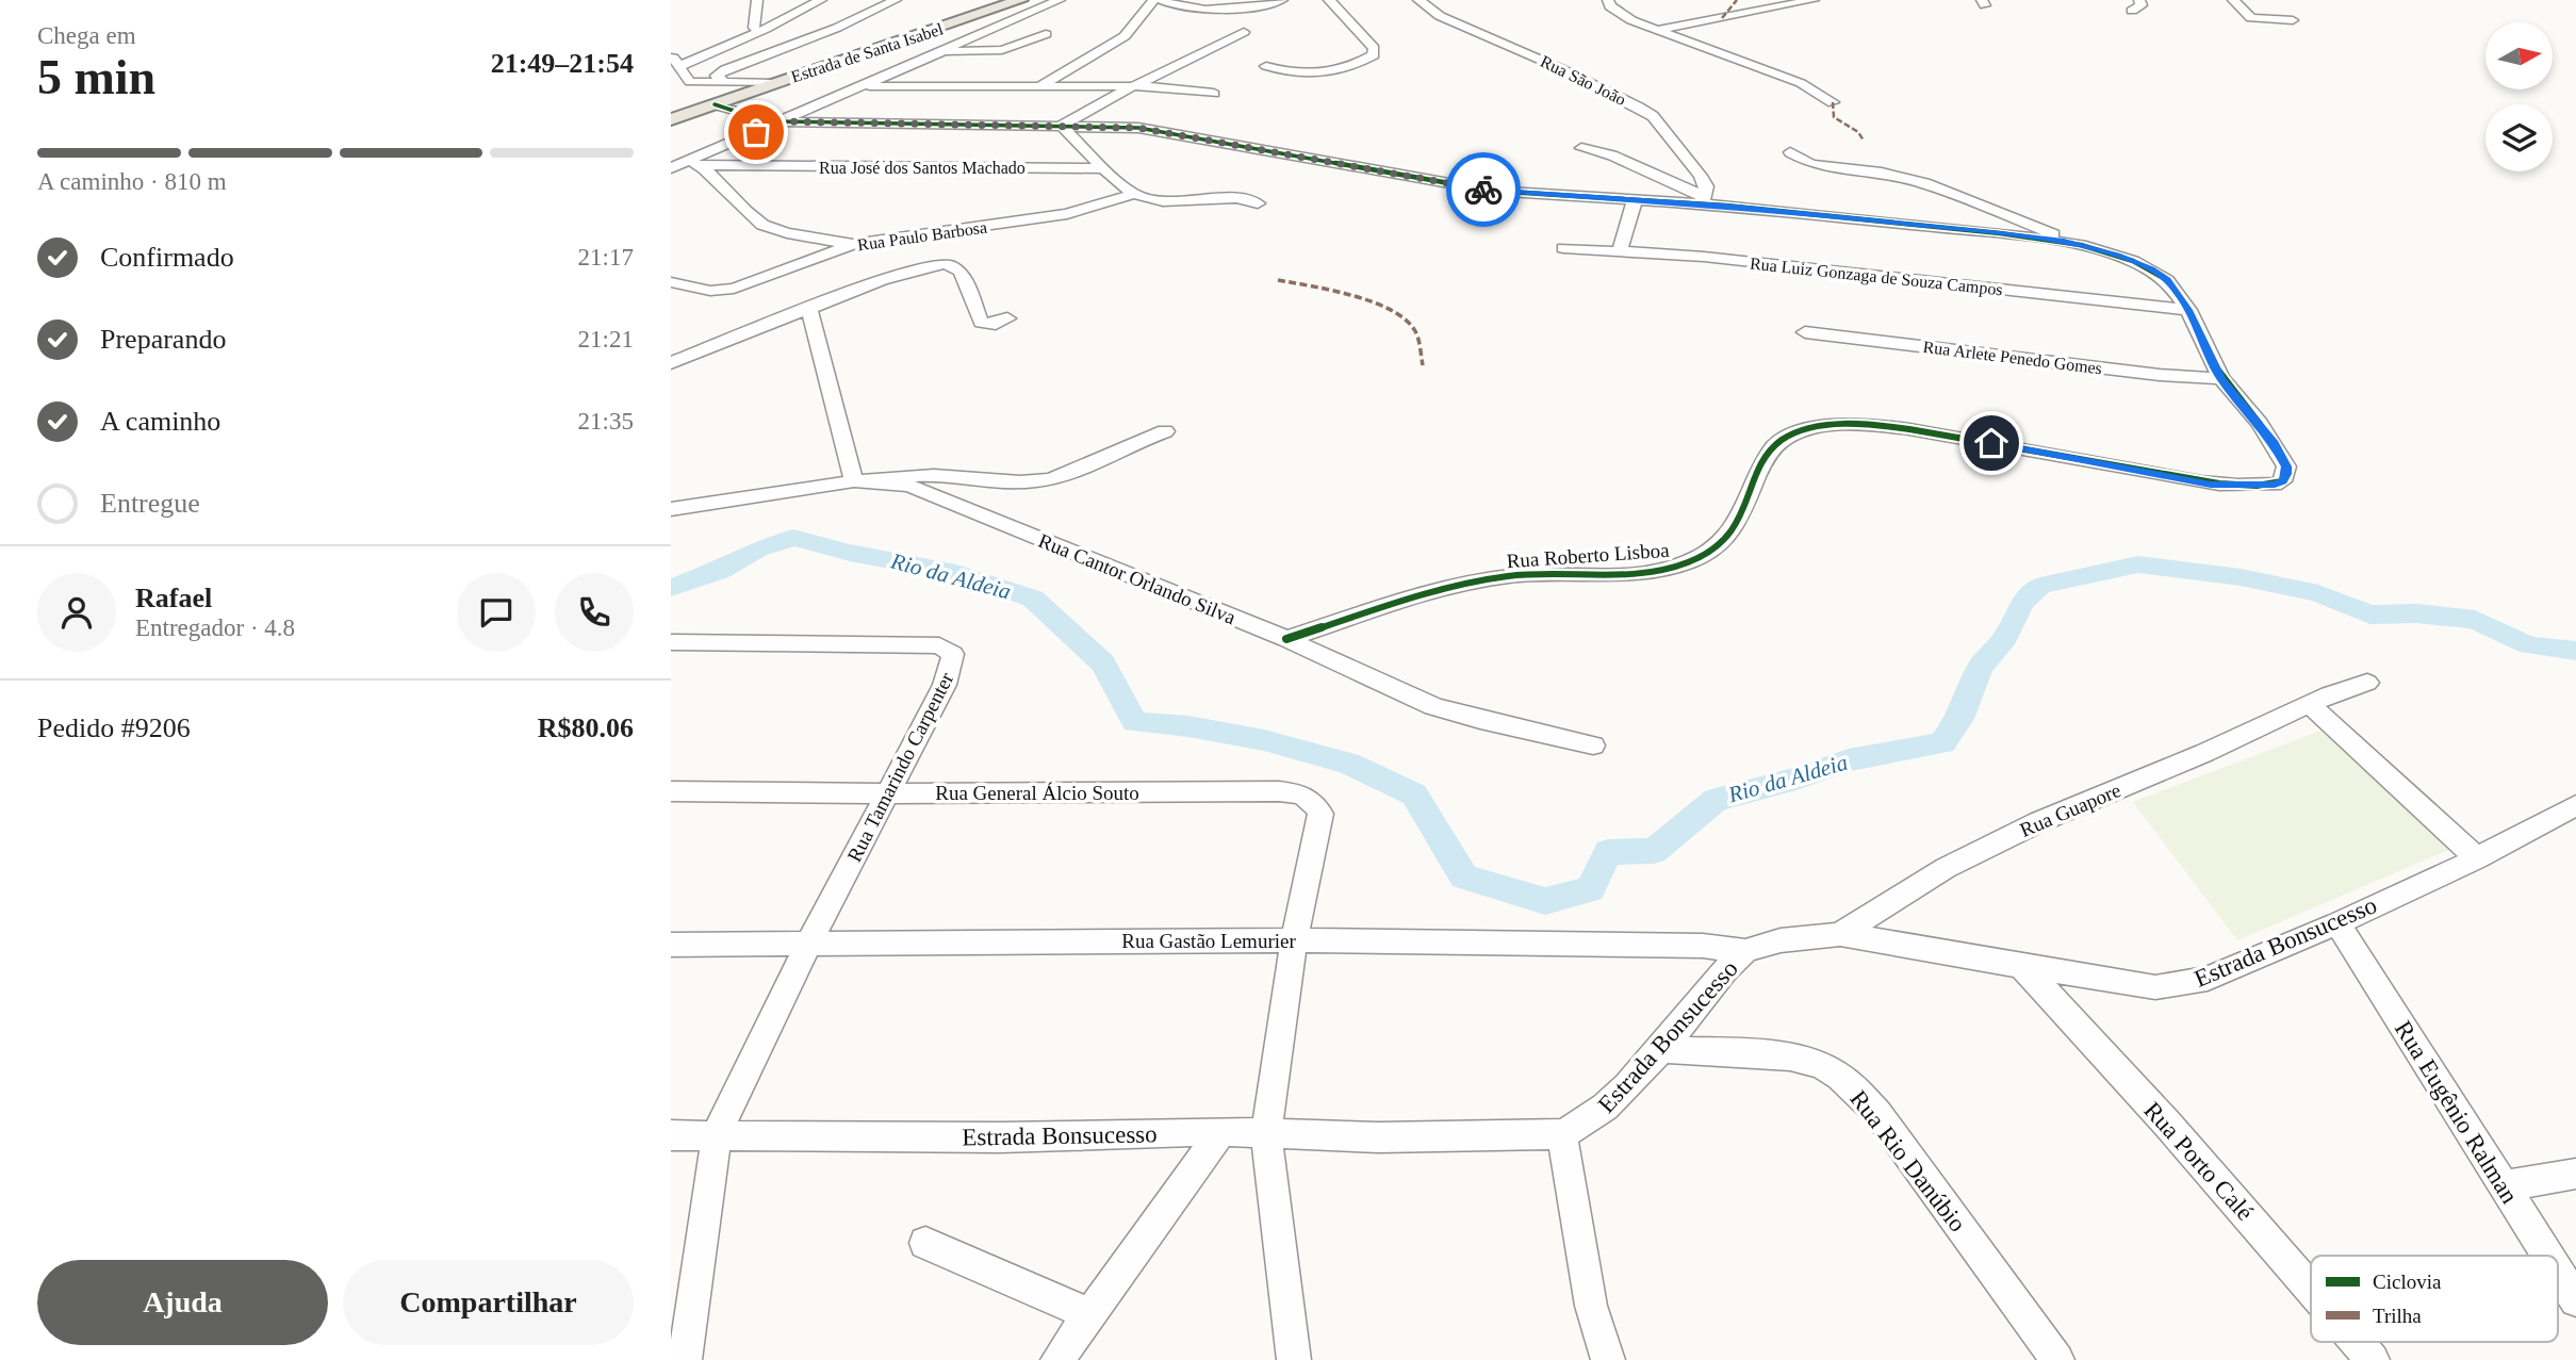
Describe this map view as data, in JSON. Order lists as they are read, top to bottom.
{
  "streets": {
    "main road": ["Estrada de Santa Isabel"],
    "street": [
      "Rua São João",
      "Rua José dos Santos Machado",
      "Rua Paulo Barbosa",
      "Rua Luiz Gonzaga de Souza Campos",
      "Rua Arlete Penedo Gomes",
      "Rua Roberto Lisboa",
      "Rua Cantor Orlando Silva",
      "Rua Tamarindo Carpenter",
      "Rua General Álcio Souto",
      "Rua Guapore",
      "Rua Gastão Lemurier",
      "Estrada Bonsucesso",
      "Rua Eugênio Ralman",
      "Rua Rio Danúbio",
      "Rua Porto Calé"
    ]
  },
  "crossings": [
    ["Rua Arlete Penedo Gomes", "Rua Roberto Lisboa"],
    ["Rua Roberto Lisboa", "Rua Cantor Orlando Silva"],
    ["Rua Tamarindo Carpenter", "Rua General Álcio Souto"],
    ["Rua Tamarindo Carpenter", "Rua Gastão Lemurier"],
    ["Rua Tamarindo Carpenter", "Estrada Bonsucesso"],
    ["Rua General Álcio Souto", "Rua Gastão Lemurier"],
    ["Rua Guapore", "Estrada Bonsucesso"],
    ["Rua Gastão Lemurier", "Estrada Bonsucesso"],
    ["Estrada Bonsucesso", "Rua Eugênio Ralman"],
    ["Estrada Bonsucesso", "Rua Rio Danúbio"],
    ["Estrada Bonsucesso", "Rua Porto Calé"]
  ],
  "water": ["Rio da Aldeia"],
  "legend": ["Ciclovia", "Trilha"],
  "north": "right",
  "page": {
    "heading": ["5 min", "Chega em", "21:49–21:54"],
    "panel": [
      "Rafael",
      "Entregador · 4.8",
      "Pedido #9206",
      "R$80.06"
    ],
    "bar": "A caminho · 810 m",
    "list": [
      ["Confirmado", "21:17"],
      ["Preparando", "21:21"],
      ["A caminho", "21:35"],
      "Entregue"
    ],
    "buttons": ["Ajuda", "Compartilhar"]
  }
}
